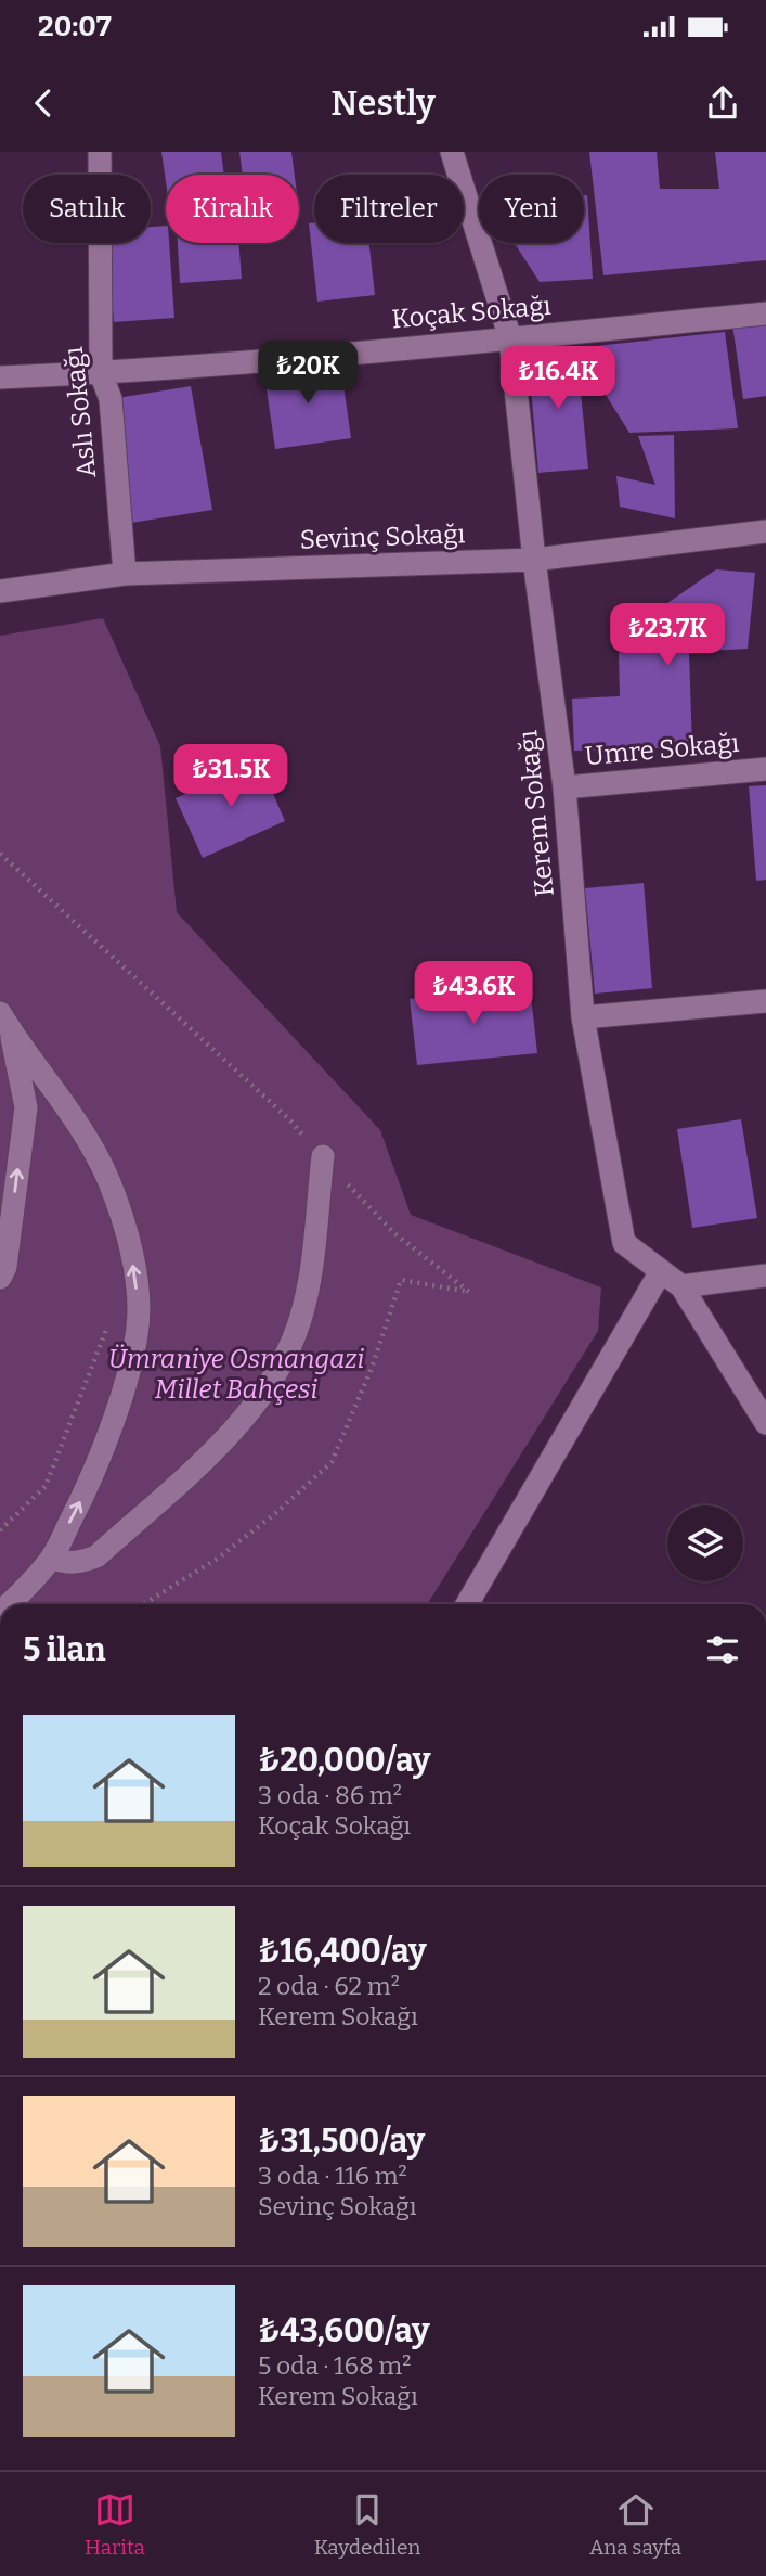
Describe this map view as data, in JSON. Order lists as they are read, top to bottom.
{
  "streets": {
    "street": [
      "Koçak Sokağı",
      "Aslı Sokağı",
      "Sevinç Sokağı",
      "Umre Sokağı",
      "Kerem Sokağı"
    ]
  },
  "crossings": [
    ["Koçak Sokağı", "Aslı Sokağı"],
    ["Koçak Sokağı", "Kerem Sokağı"],
    ["Aslı Sokağı", "Sevinç Sokağı"],
    ["Sevinç Sokağı", "Kerem Sokağı"],
    ["Umre Sokağı", "Kerem Sokağı"]
  ],
  "parks": ["Ümraniye Osmangazi Millet Bahçesi"],
  "page": {
    "status": "20:07",
    "header": "Nestly",
    "chip": [
      "Satılık",
      "Kiralık",
      "Filtreler",
      "Yeni"
    ],
    "price": [
      "₺20K",
      "₺16.4K",
      "₺23.7K",
      "₺31.5K",
      "₺43.6K"
    ],
    "heading": "5 ilan",
    "list": [
      {
        "name": "₺20,000/ay",
        "note": "3 oda · 86 m² · Koçak Sokağı"
      },
      {
        "name": "₺16,400/ay",
        "note": "2 oda · 62 m² · Kerem Sokağı"
      },
      {
        "name": "₺31,500/ay",
        "note": "3 oda · 116 m² · Sevinç Sokağı"
      },
      {
        "name": "₺43,600/ay",
        "note": "5 oda · 168 m² · Kerem Sokağı"
      }
    ],
    "tabs": ["Harita", "Kaydedilen", "Ana sayfa"]
  }
}
